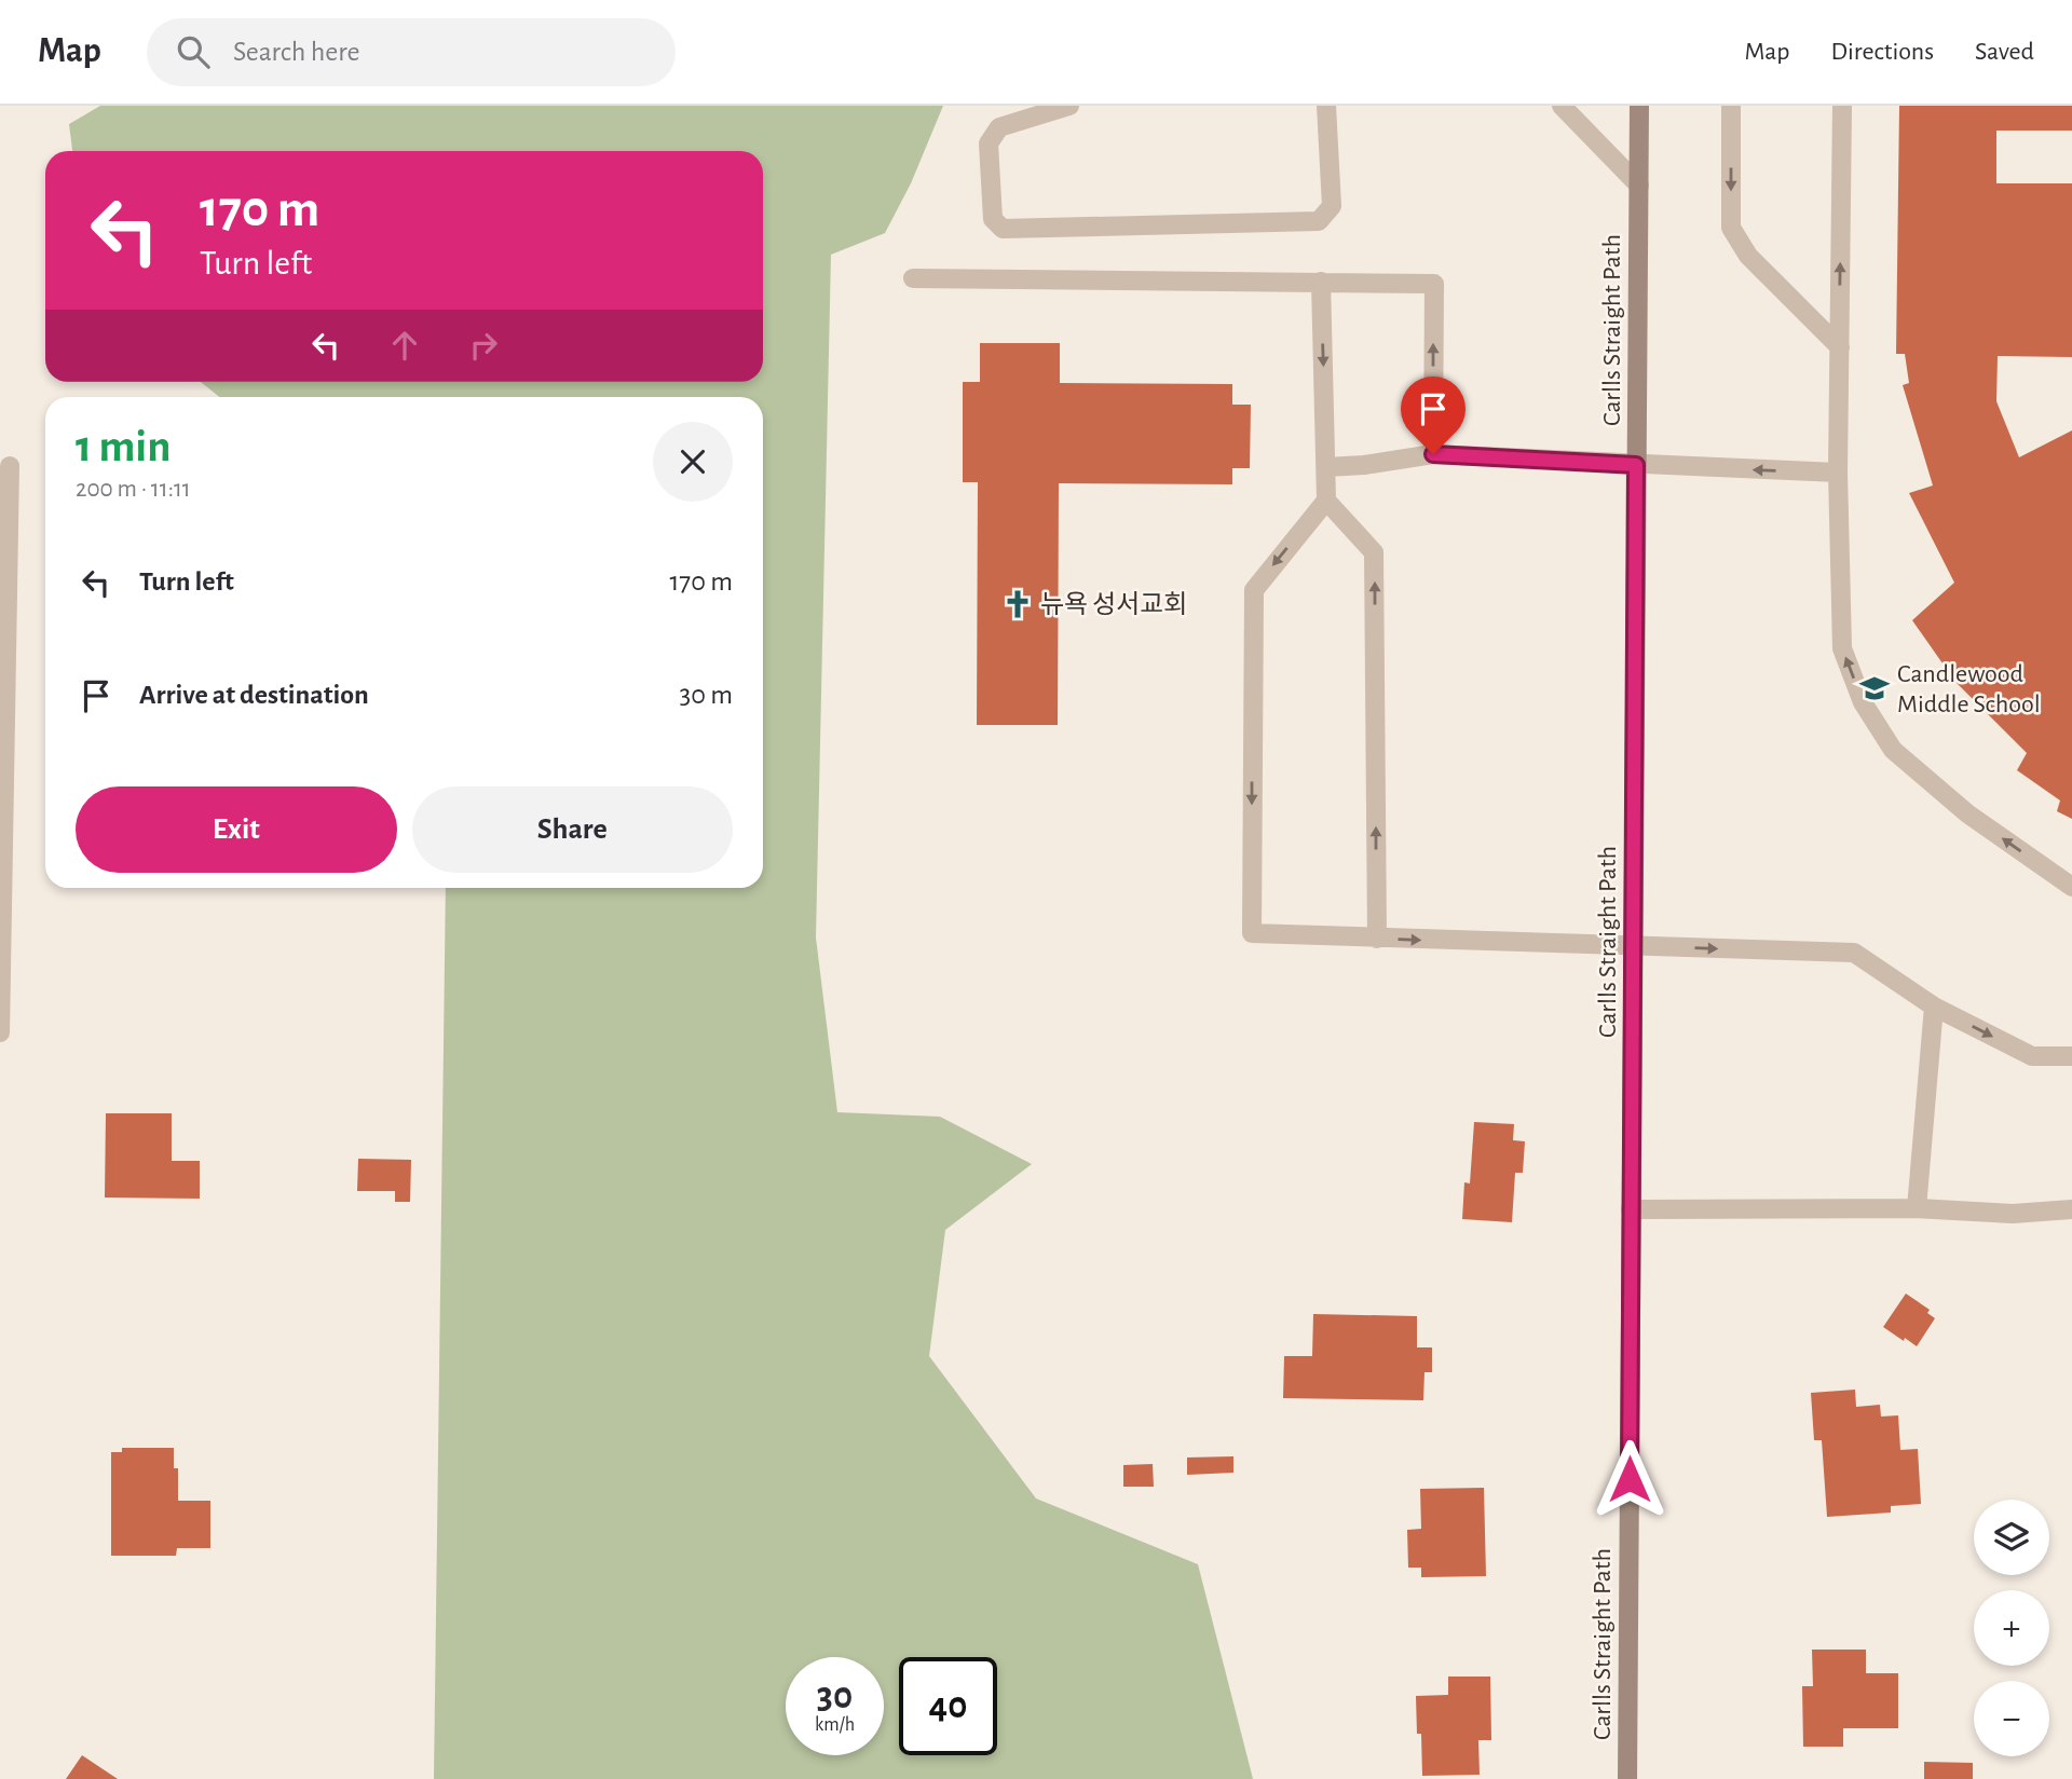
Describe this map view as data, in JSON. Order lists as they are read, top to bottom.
{
  "streets": {
    "street": ["Carlls Straight Path"]
  },
  "places": {
    "church": ["뉴욕 성서교회"],
    "school or university": ["Candlewood Middle School"]
  },
  "page": {
    "header": "Map",
    "search": "Search here",
    "nav": ["Map", "Directions", "Saved"],
    "turn": ["170 m", "Turn left"],
    "heading": ["1 min", "200 m · 11:11"],
    "list": [
      {
        "name": "Turn left",
        "value": "170 m"
      },
      {
        "name": "Arrive at destination",
        "value": "30 m"
      }
    ],
    "buttons": ["Exit", "Share"],
    "map_buttons": ["+", "−"],
    "speed": "30 km/h",
    "limit": "40"
  }
}
